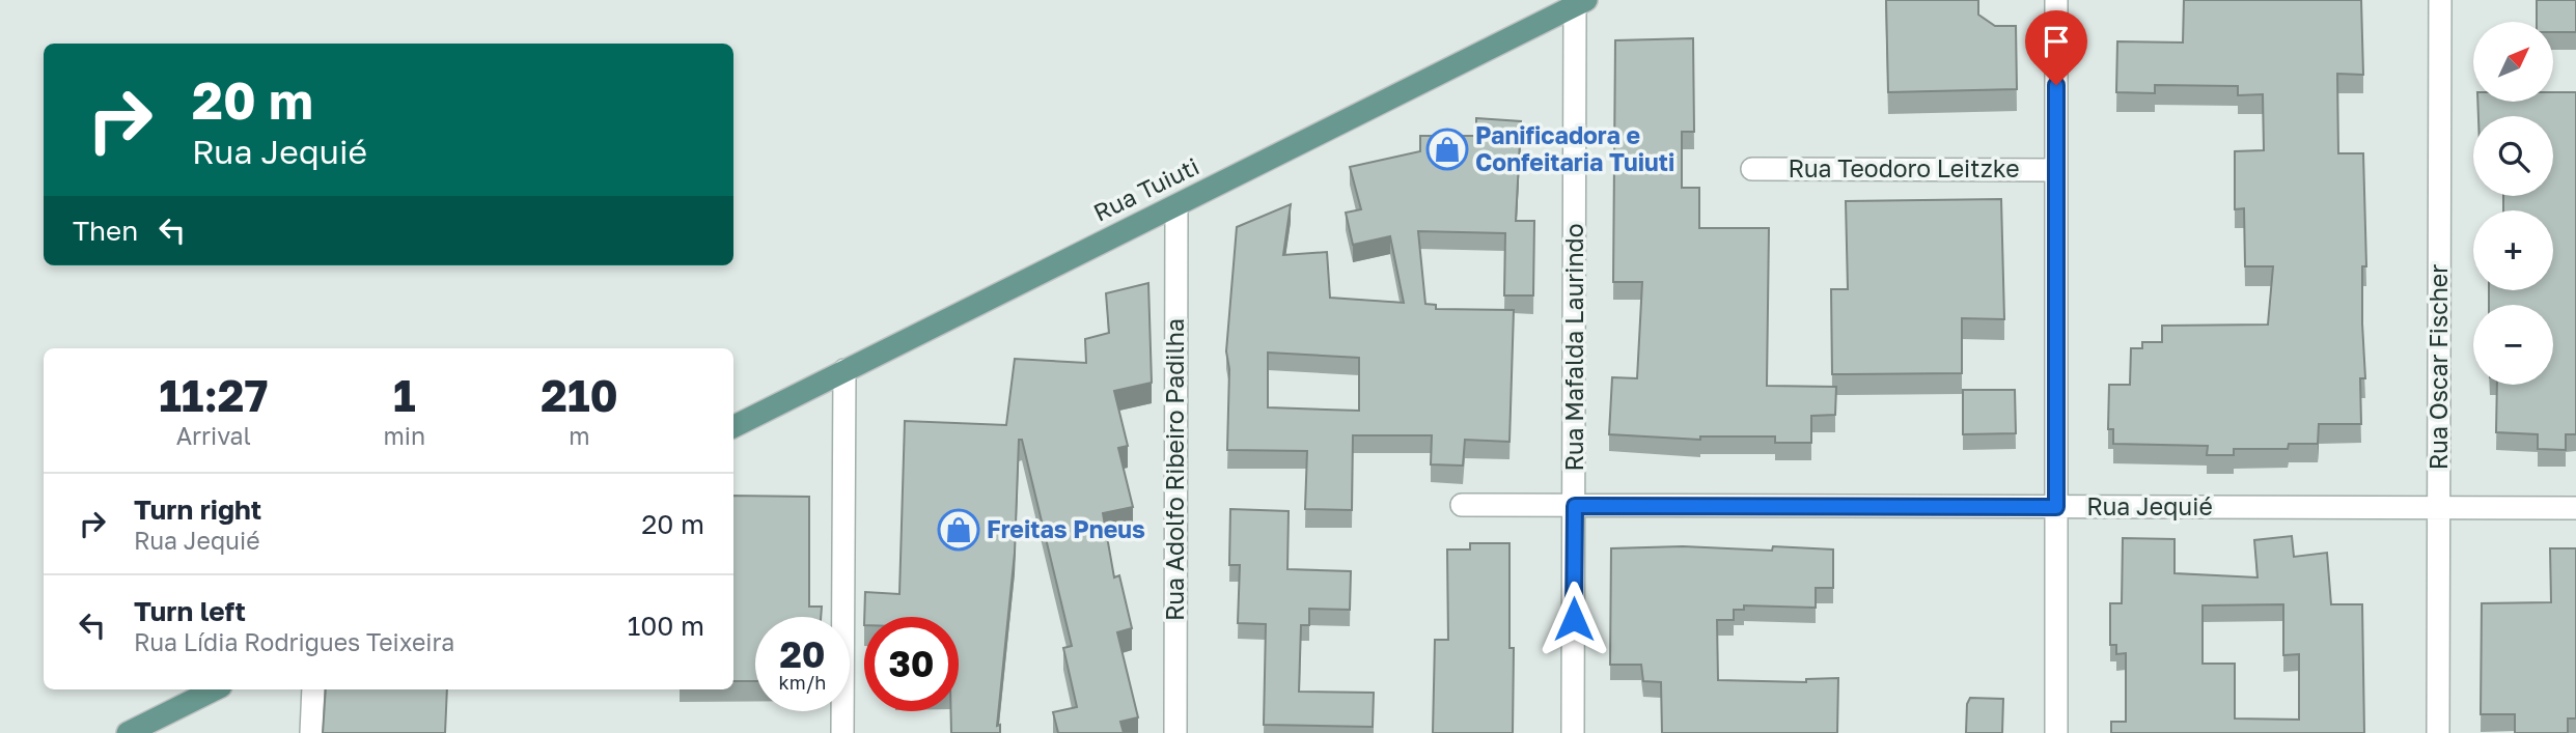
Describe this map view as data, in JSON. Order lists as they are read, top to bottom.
{
  "streets": {
    "main road": ["Rua Tuiuti"],
    "street": [
      "Rua Teodoro Leitzke",
      "Rua Mafalda Laurindo",
      "Rua Oscar Fischer",
      "Rua Adolfo Ribeiro Padilha",
      "Rua Jequié"
    ]
  },
  "crossings": [
    ["Rua Tuiuti", "Rua Mafalda Laurindo"],
    ["Rua Tuiuti", "Rua Adolfo Ribeiro Padilha"],
    ["Rua Mafalda Laurindo", "Rua Jequié"],
    ["Rua Oscar Fischer", "Rua Jequié"]
  ],
  "places": {
    "shop": ["Panificadora e Confeitaria Tuiuti", "Freitas Pneus"]
  },
  "north": "top right",
  "page": {
    "map_buttons": ["+", "−"],
    "turn": ["20 m", "Rua Jequié"],
    "then": "Then",
    "eta": [
      "11:27",
      "Arrival",
      "1",
      "min",
      "210",
      "m"
    ],
    "list": [
      {
        "name": "Turn right",
        "note": "Rua Jequié",
        "value": "20 m"
      },
      {
        "name": "Turn left",
        "note": "Rua Lídia Rodrigues Teixeira",
        "value": "100 m"
      }
    ],
    "speed": "20 km/h",
    "limit": "30"
  }
}
